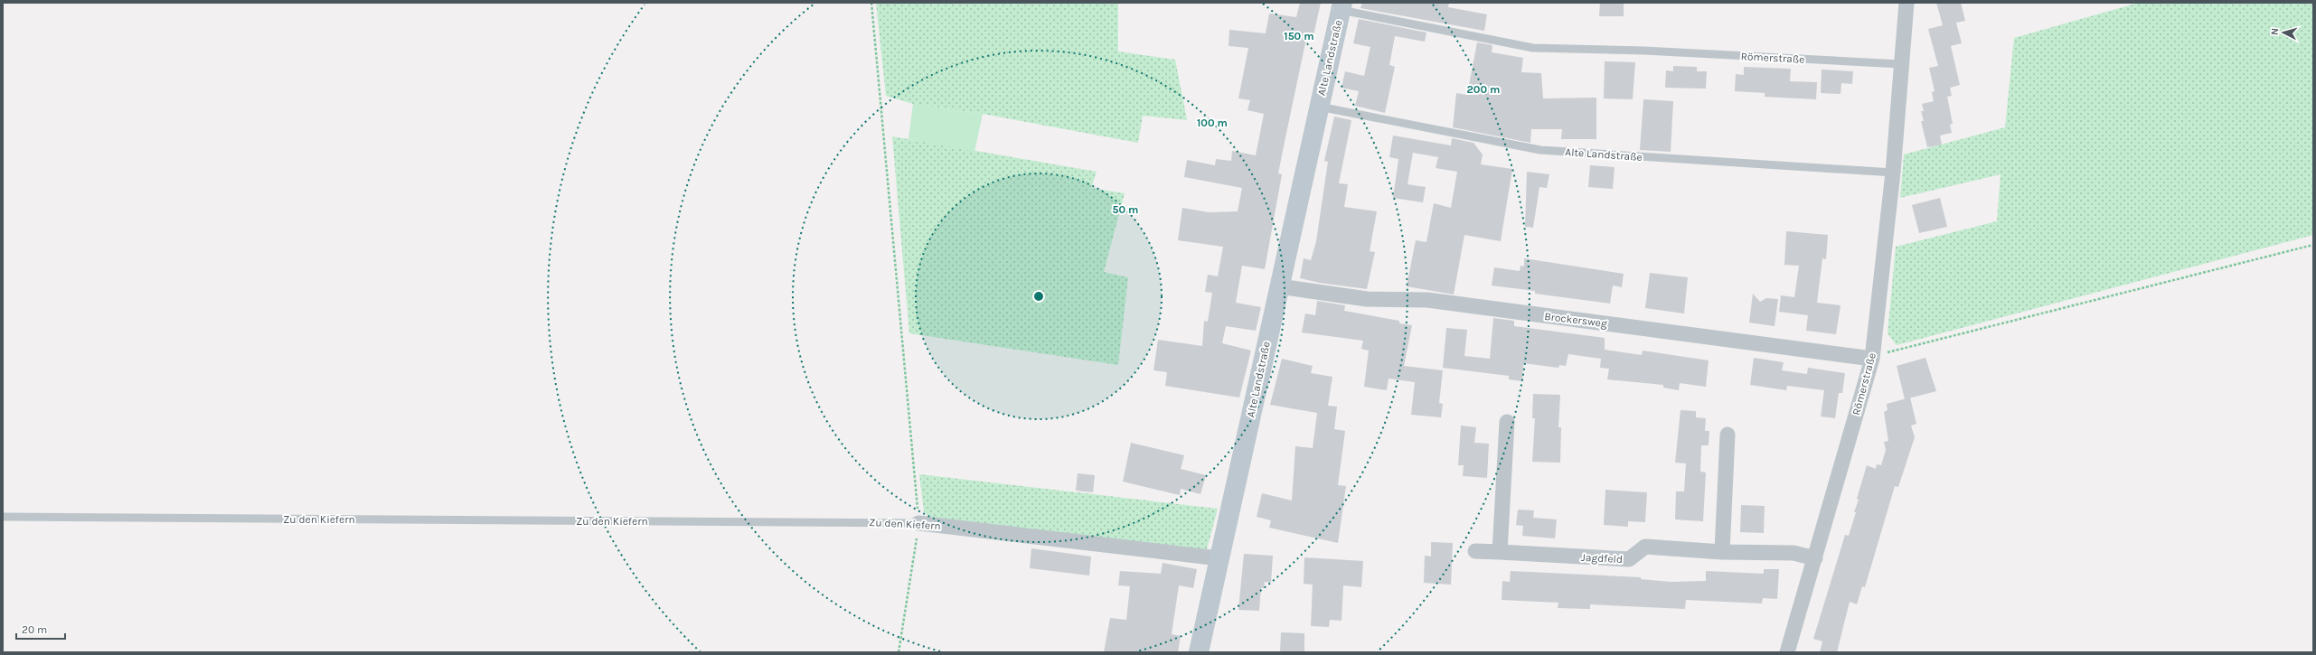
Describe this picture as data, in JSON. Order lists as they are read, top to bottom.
{
  "streets": {
    "main road": ["Alte Landstraße"],
    "street": [
      "Römerstraße",
      "Brockersweg",
      "Zu den Kiefern",
      "Jagdfeld"
    ]
  },
  "crossings": [
    ["Alte Landstraße", "Römerstraße"],
    ["Alte Landstraße", "Brockersweg"],
    ["Alte Landstraße", "Zu den Kiefern"],
    ["Römerstraße", "Brockersweg"],
    ["Römerstraße", "Jagdfeld"]
  ],
  "scale_bar": "20 m",
  "north": "left",
  "rings": [
    "150 m",
    "200 m",
    "100 m",
    "50 m"
  ]
}
